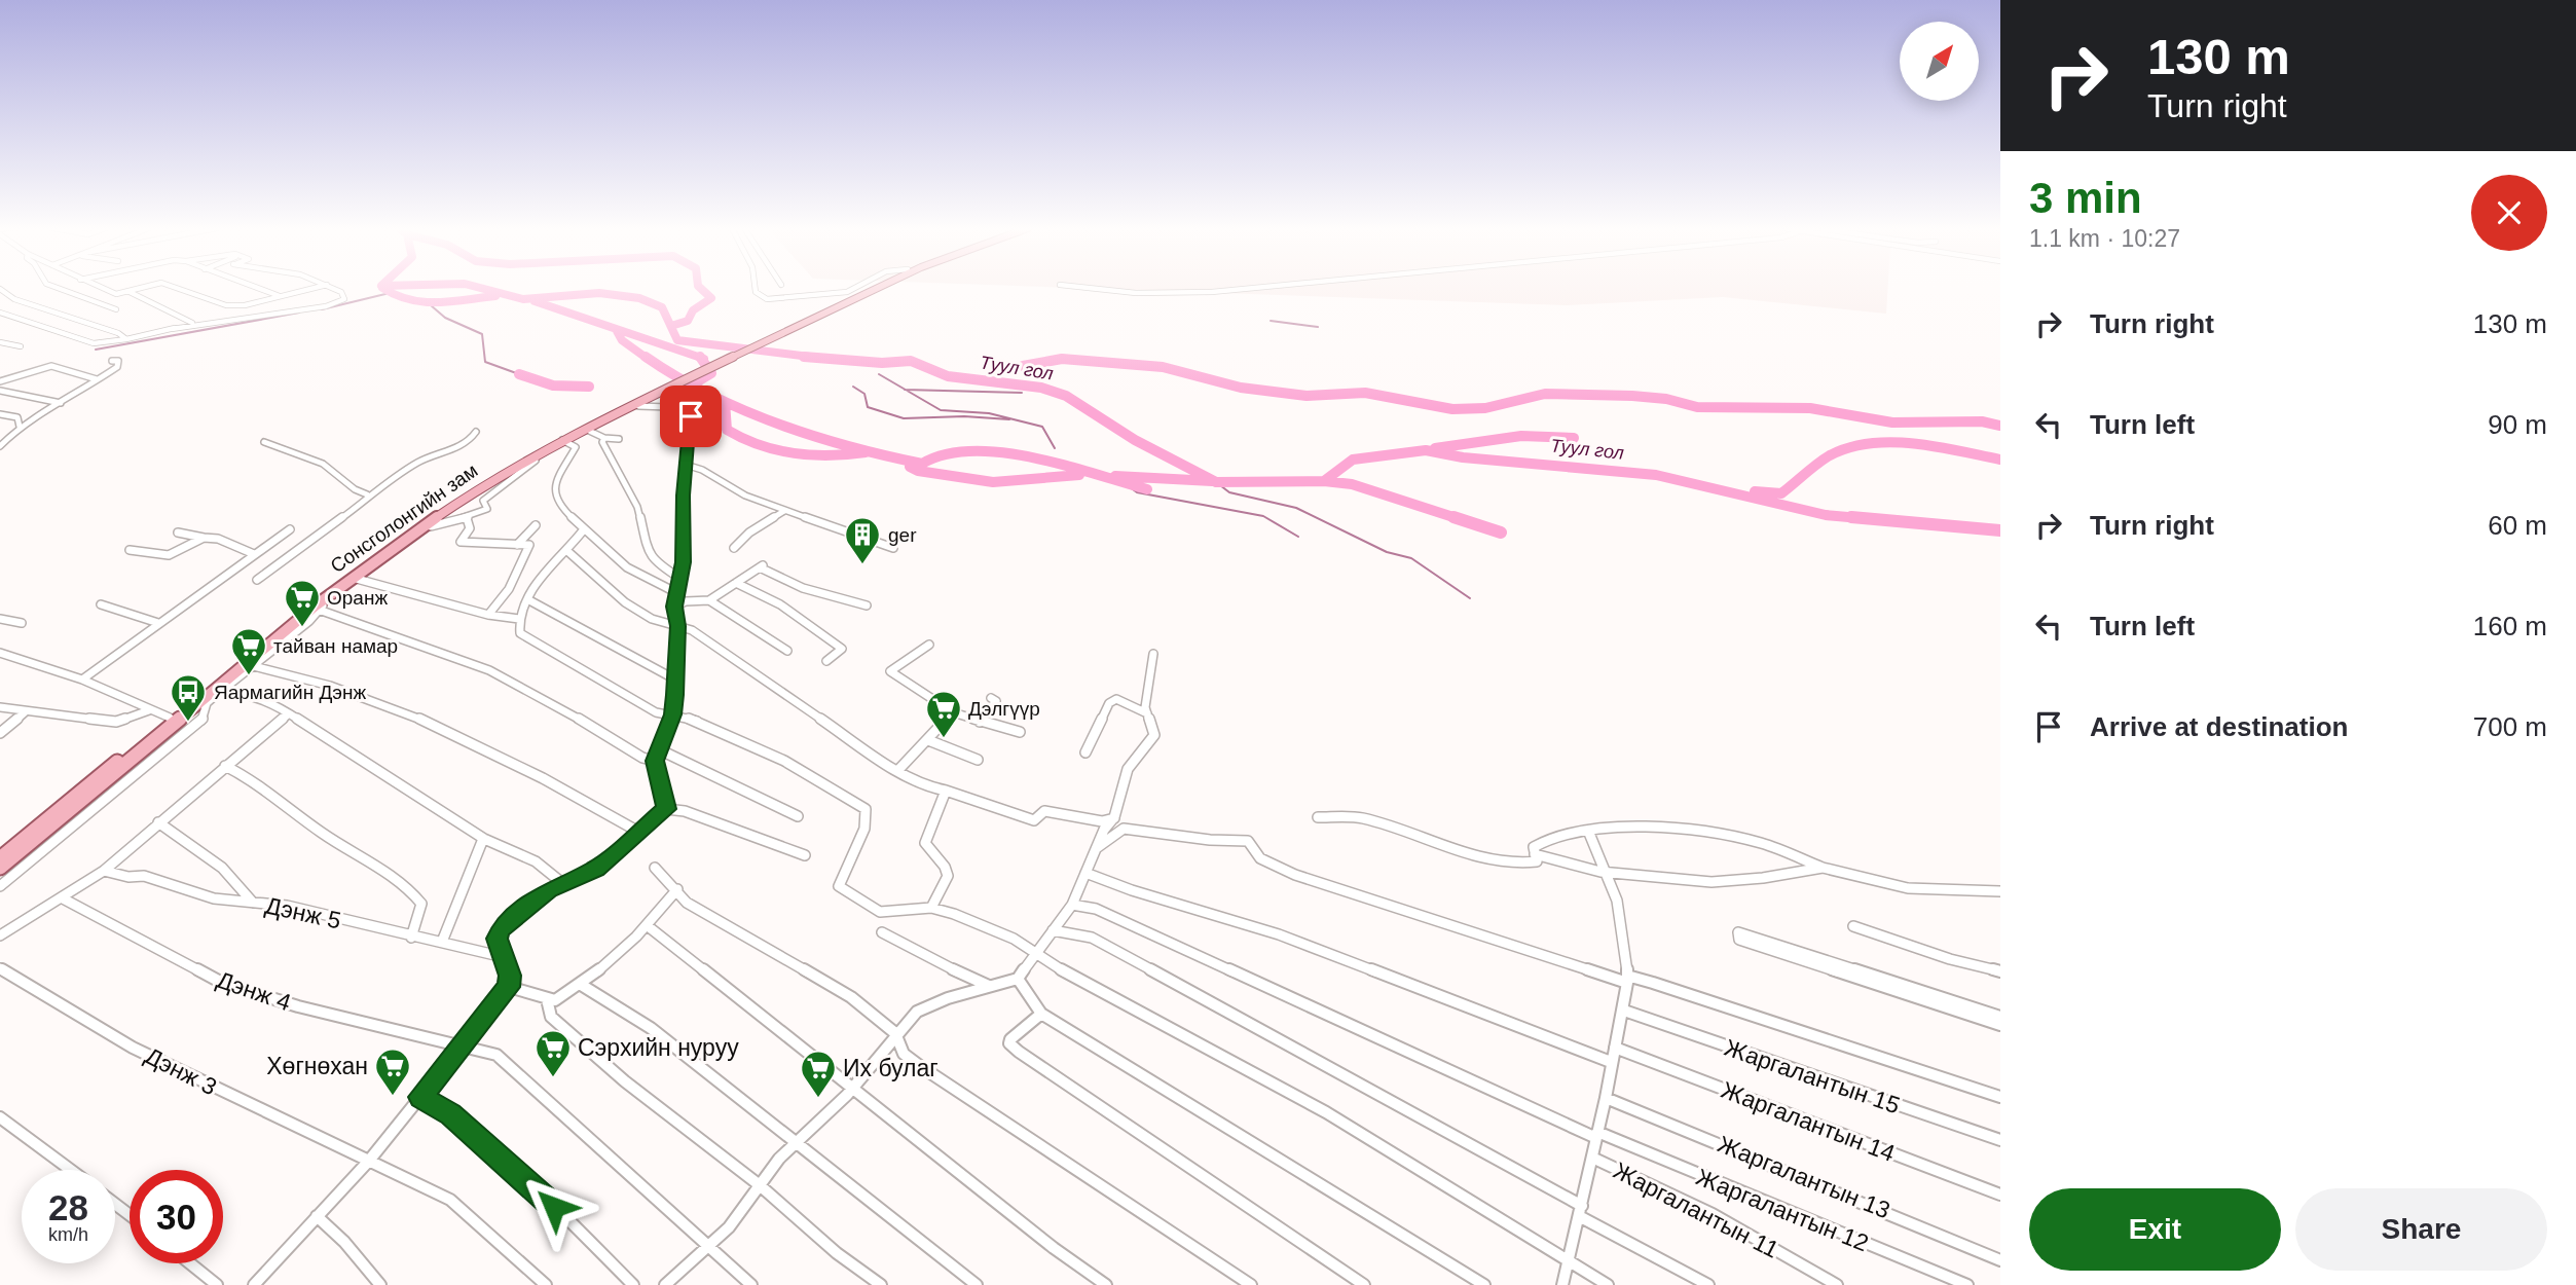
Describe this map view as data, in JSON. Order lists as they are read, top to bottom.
{
  "streets": {
    "main road": ["Сонсголонгийн зам"],
    "street": [
      "Дэнж 5",
      "Дэнж 4",
      "Дэнж 3",
      "Жаргалантын 15",
      "Жаргалантын 14",
      "Жаргалантын 13",
      "Жаргалантын 11",
      "Жаргалантын 12"
    ]
  },
  "water": ["Туул гол"],
  "places": {
    "building": ["ger"],
    "supermarket": [
      "Оранж",
      "тайван намар",
      "Дэлгүүр",
      "Сэрхийн нуруу",
      "Хөгнөхан",
      "Их булаг"
    ],
    "bus stop": ["Яармагийн Дэнж"]
  },
  "north": "top right",
  "page": {
    "turn": ["130 m", "Turn right"],
    "heading": ["3 min", "1.1 km · 10:27"],
    "list": [
      {
        "name": "Turn right",
        "value": "130 m"
      },
      {
        "name": "Turn left",
        "value": "90 m"
      },
      {
        "name": "Turn right",
        "value": "60 m"
      },
      {
        "name": "Turn left",
        "value": "160 m"
      },
      {
        "name": "Arrive at destination",
        "value": "700 m"
      }
    ],
    "speed": "28 km/h",
    "limit": "30",
    "buttons": ["Exit", "Share"]
  }
}
